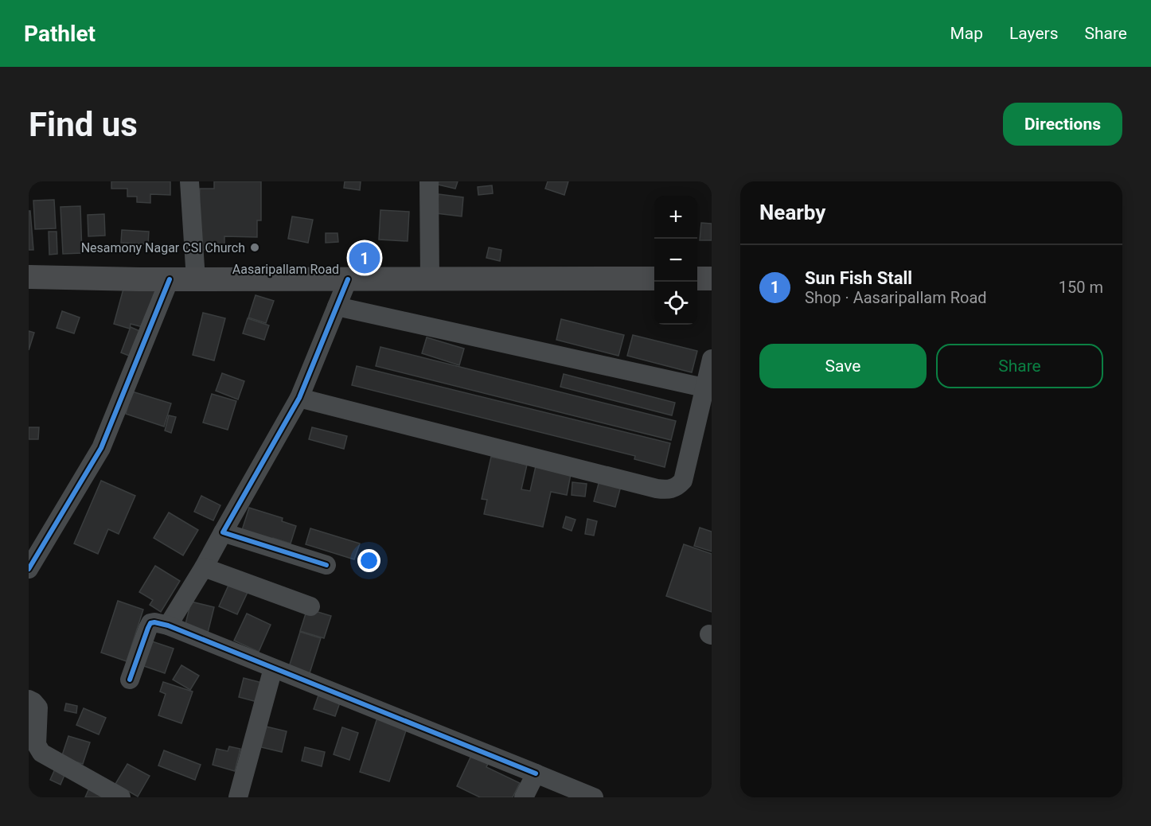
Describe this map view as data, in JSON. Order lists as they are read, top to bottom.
{
  "streets": {
    "main road": ["Aasaripallam Road"]
  },
  "places": ["Nesamony Nagar CSI Church"],
  "page": {
    "header": "Pathlet",
    "nav": ["Map", "Layers", "Share"],
    "buttons": [
      "Directions",
      ["Save", "Share"]
    ],
    "title": "Find us",
    "heading": "Nearby",
    "map_buttons": ["+", "−"],
    "pins": "1",
    "list": [
      {
        "mark": "1",
        "name": "Sun Fish Stall",
        "note": "Shop · Aasaripallam Road",
        "value": "150 m"
      }
    ]
  }
}
